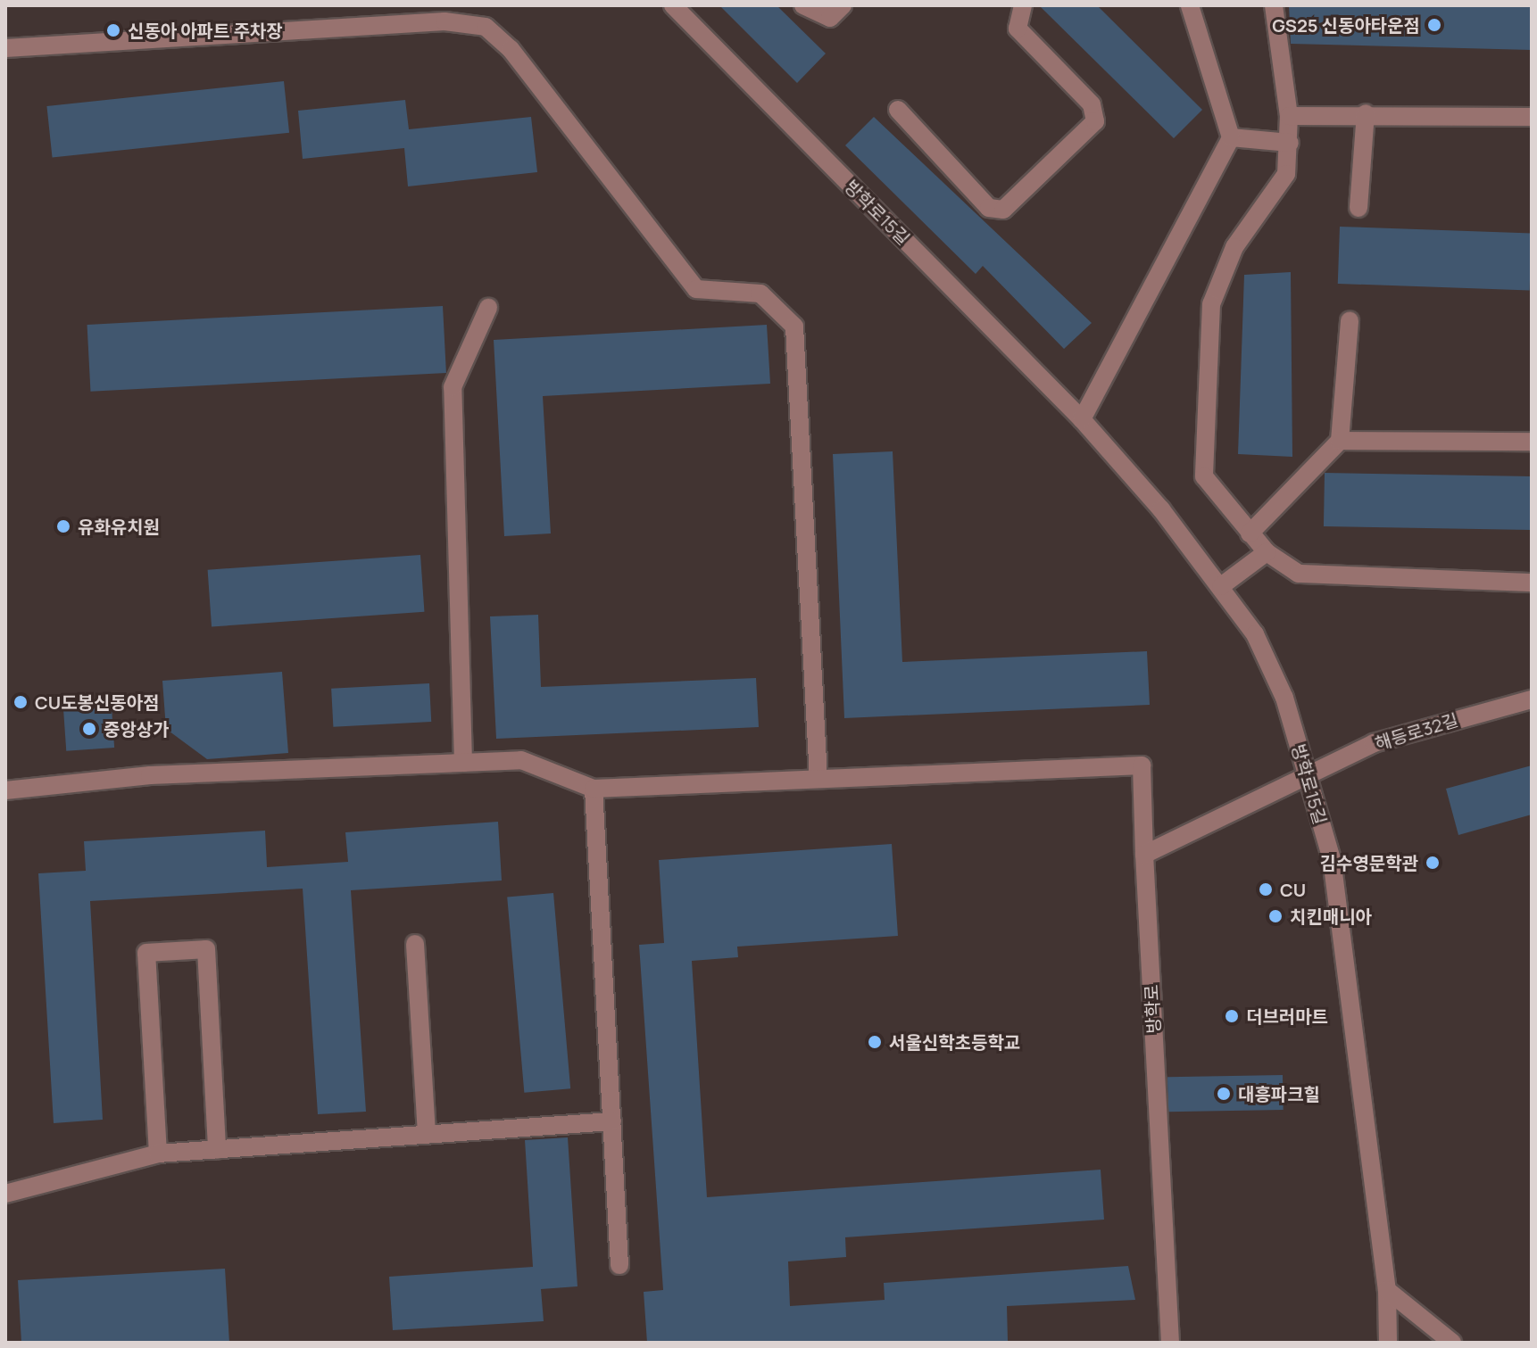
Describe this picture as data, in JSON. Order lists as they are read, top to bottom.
{
  "streets": {
    "street": ["방학로15길", "해등로32길", "방학로"]
  },
  "crossings": [
    ["방학로15길", "해등로32길"]
  ],
  "places": [
    "GS25 신동아타운점",
    "신동아 아파트 주차장",
    "유화유치원",
    "CU도봉신동아점",
    "중앙상가",
    "김수영문학관",
    "CU",
    "치킨매니아",
    "더브러마트",
    "서울신학초등학교",
    "대흥파크힐"
  ]
}
